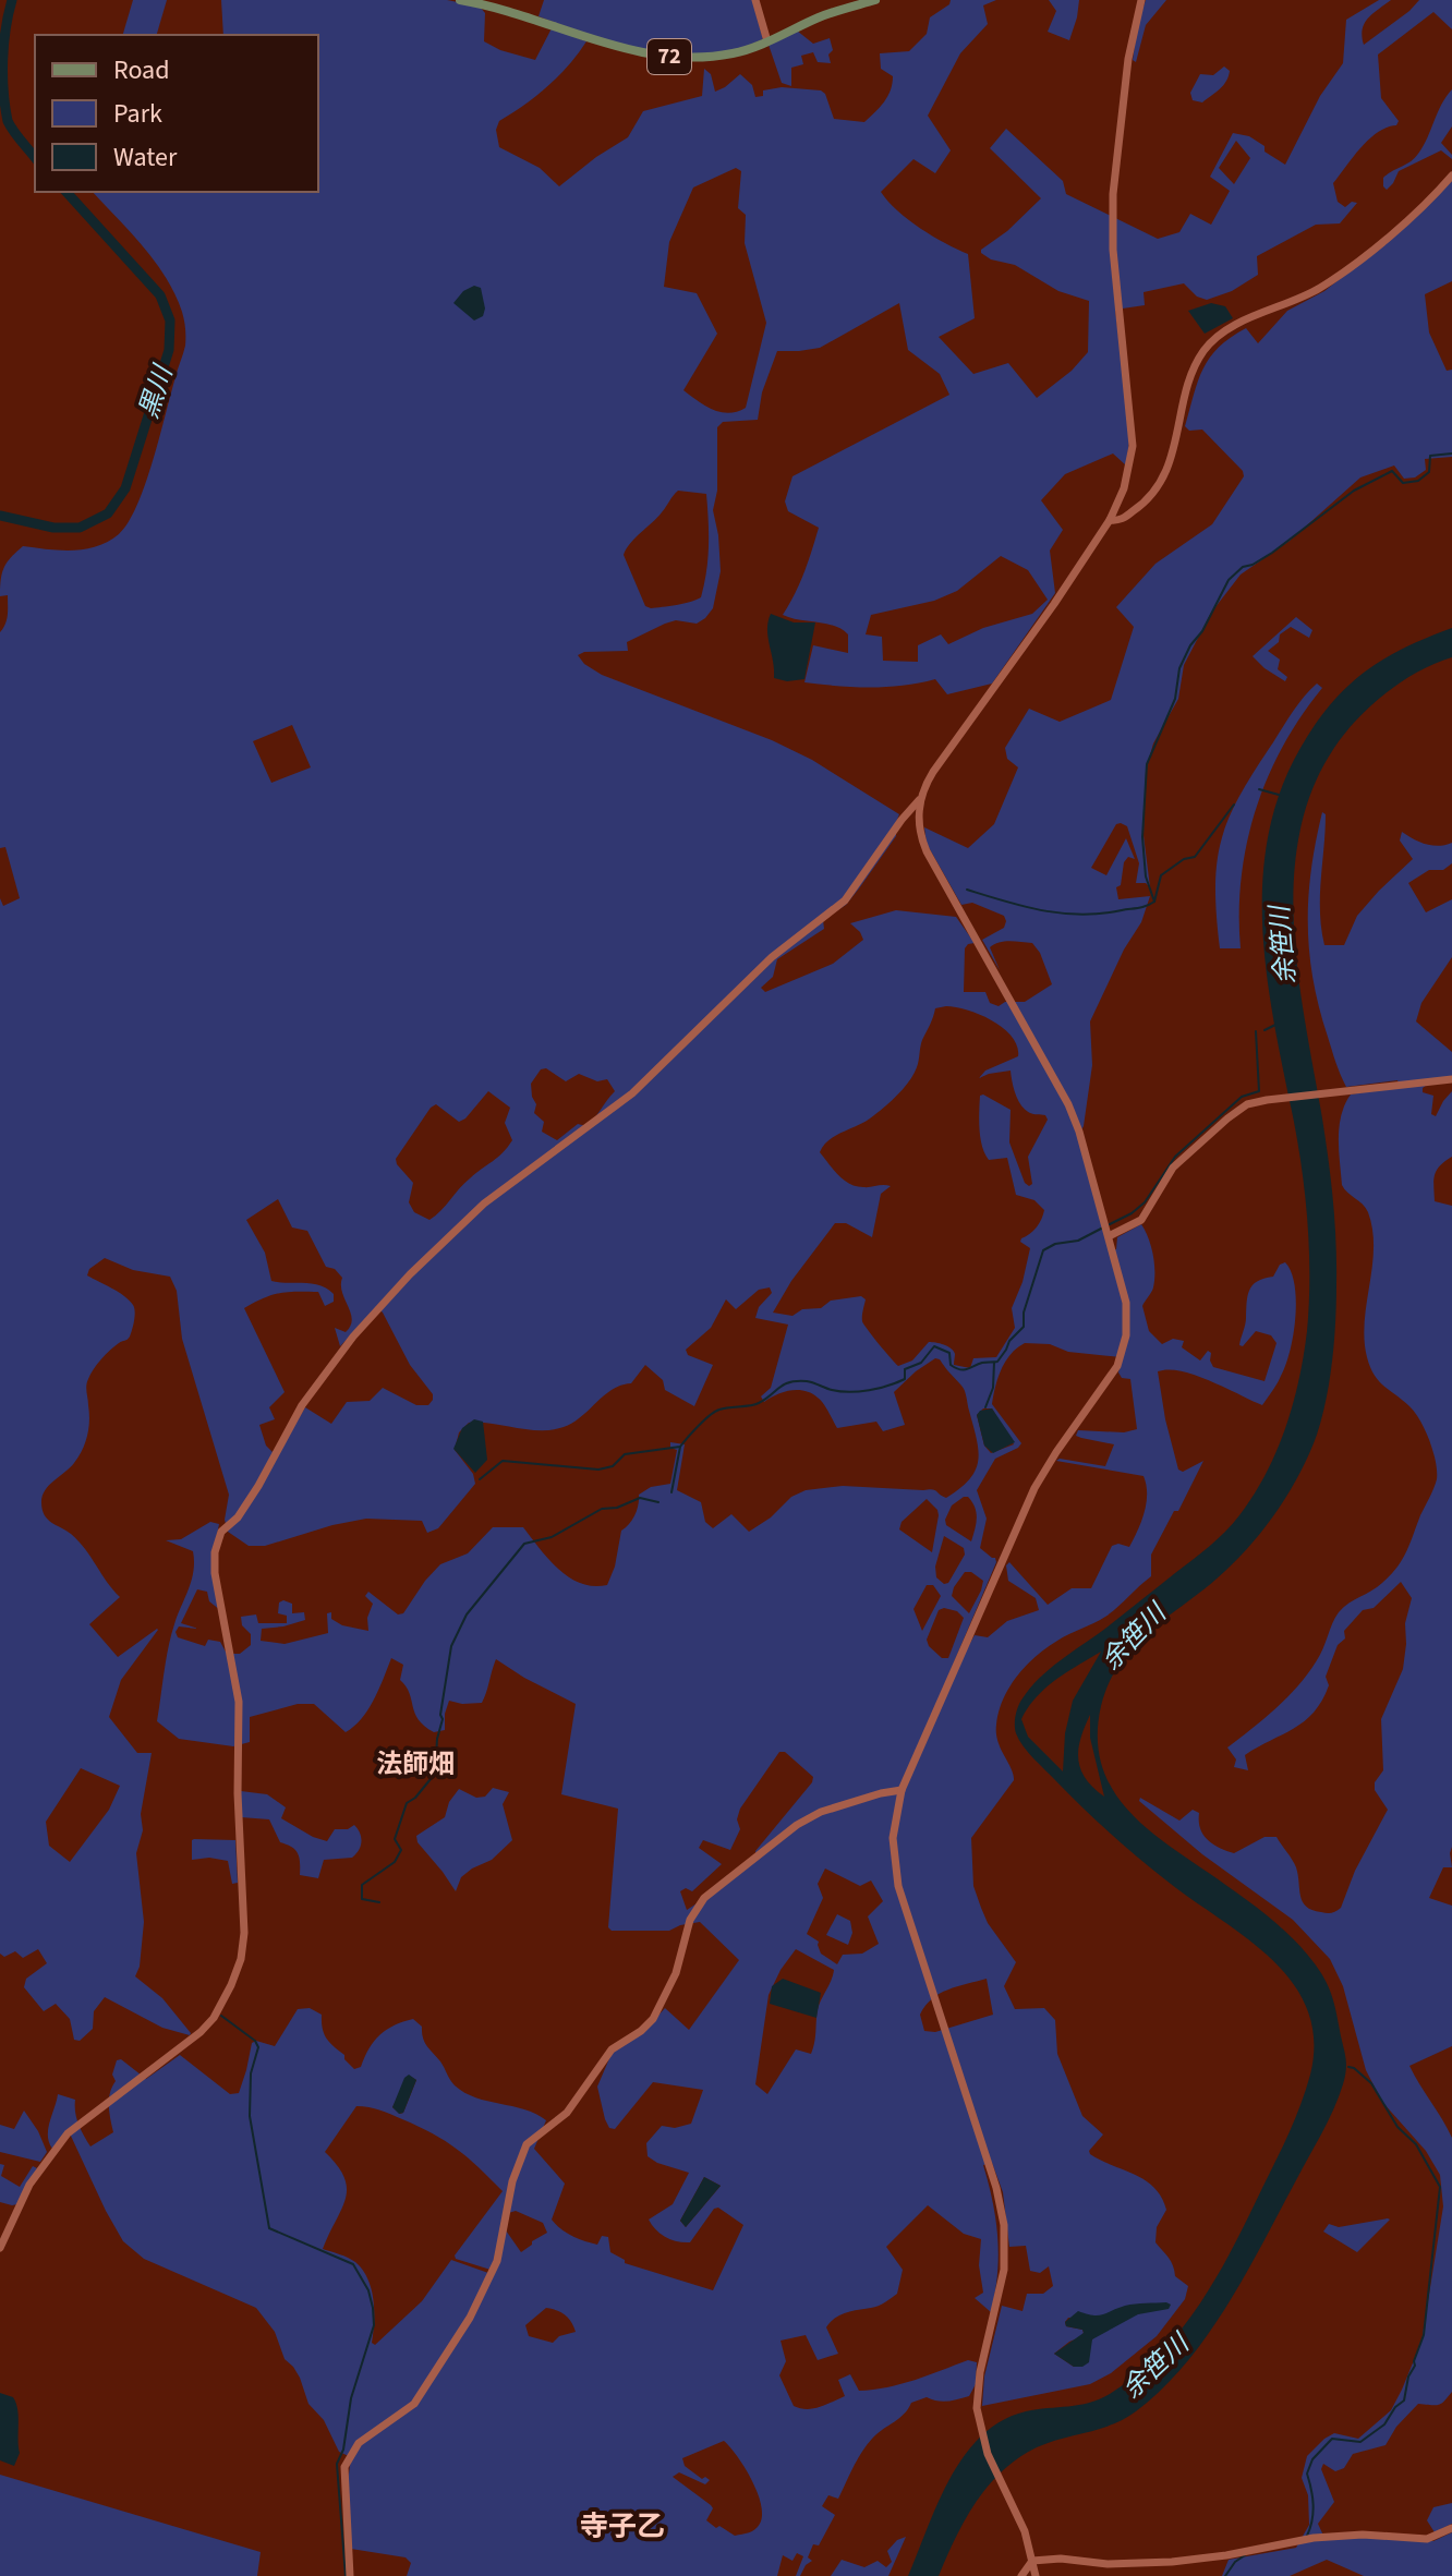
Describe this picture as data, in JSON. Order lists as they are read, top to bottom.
{
  "streets": {
    "main road": ["72"]
  },
  "districts": ["法師畑", "寺子乙"],
  "water": ["黒川", "余笹川"],
  "legend": ["Road", "Park", "Water"]
}
